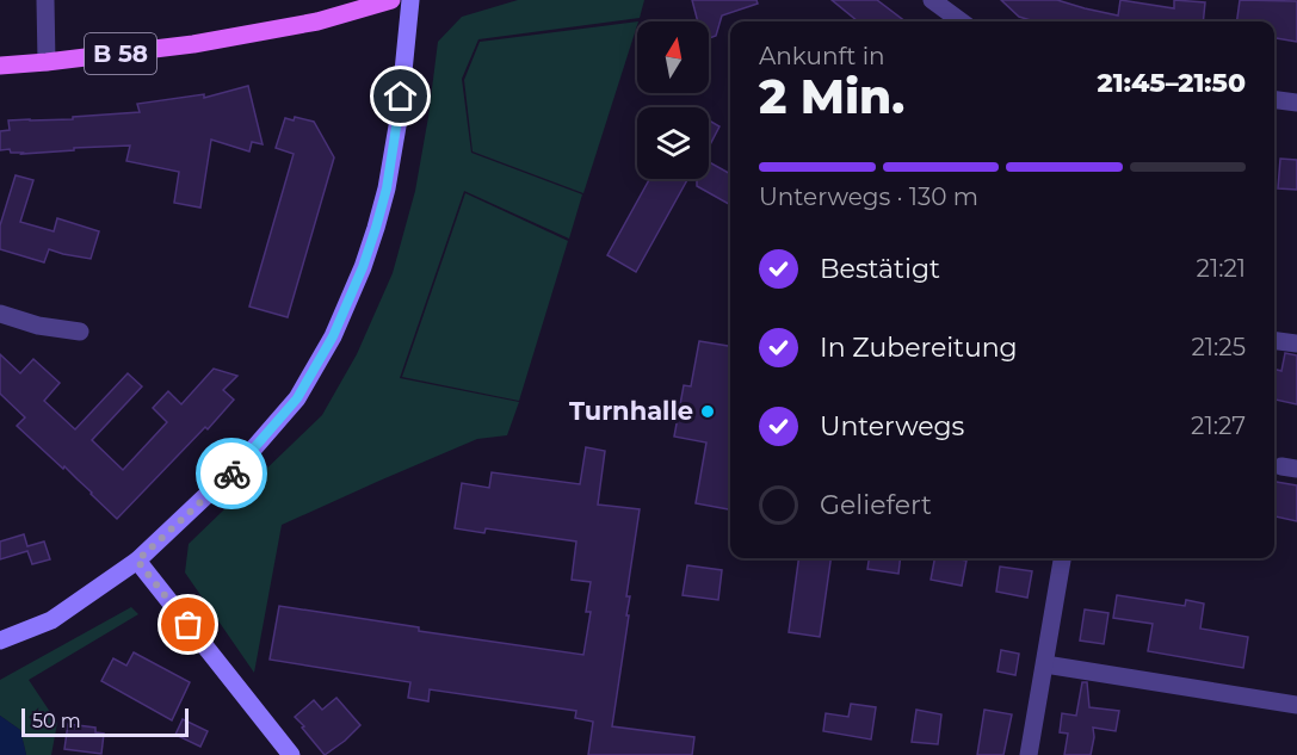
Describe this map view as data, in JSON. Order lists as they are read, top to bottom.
{
  "streets": {
    "main road": ["B 58"]
  },
  "places": ["Turnhalle"],
  "scale_bar": "50 m",
  "north": "top",
  "page": {
    "heading": ["2 Min.", "Ankunft in", "21:45–21:50"],
    "bar": "Unterwegs · 130 m",
    "list": [
      ["Bestätigt", "21:21"],
      ["In Zubereitung", "21:25"],
      ["Unterwegs", "21:27"],
      "Geliefert"
    ],
    "scale": "50 m"
  }
}
